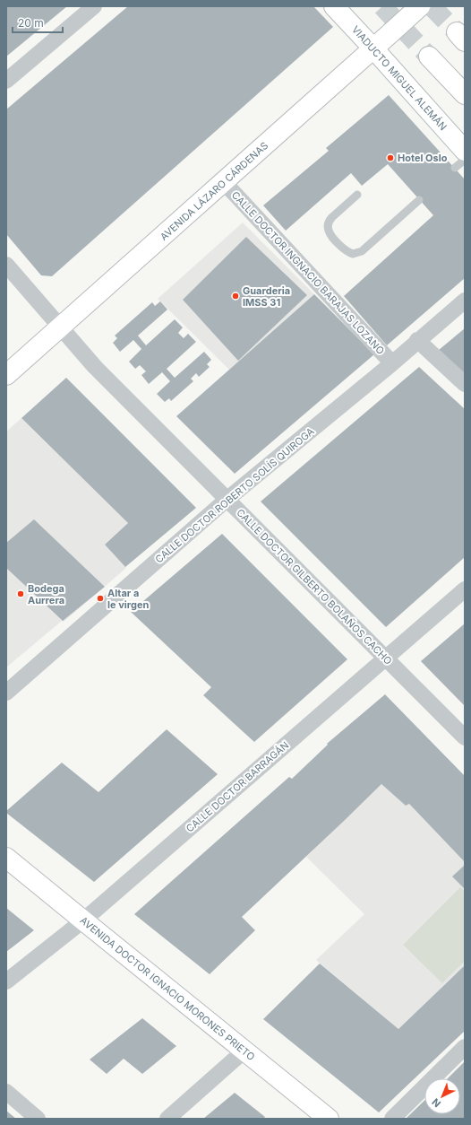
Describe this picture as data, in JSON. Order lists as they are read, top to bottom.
{
  "streets": {
    "main road": ["VIADUCTO MIGUEL ALEMÁN", "AVENIDA LÁZARO CÁRDENAS", "AVENIDA DOCTOR IGNACIO MORONES PRIETO"],
    "street": [
      "CALLE DOCTOR INGNACIO BARAJAS LOZANO",
      "CALLE DOCTOR ROBERTO SOLÍS QUIROGA",
      "CALLE DOCTOR GILBERTO BOLAÑOS CACHO",
      "CALLE DOCTOR BARRAGÁN"
    ]
  },
  "crossings": [
    ["VIADUCTO MIGUEL ALEMÁN", "AVENIDA LÁZARO CÁRDENAS"],
    ["AVENIDA LÁZARO CÁRDENAS", "CALLE DOCTOR INGNACIO BARAJAS LOZANO"],
    ["AVENIDA LÁZARO CÁRDENAS", "CALLE DOCTOR GILBERTO BOLAÑOS CACHO"],
    ["CALLE DOCTOR INGNACIO BARAJAS LOZANO", "CALLE DOCTOR ROBERTO SOLÍS QUIROGA"],
    ["CALLE DOCTOR ROBERTO SOLÍS QUIROGA", "CALLE DOCTOR GILBERTO BOLAÑOS CACHO"],
    ["CALLE DOCTOR GILBERTO BOLAÑOS CACHO", "CALLE DOCTOR BARRAGÁN"],
    ["CALLE DOCTOR BARRAGÁN", "AVENIDA DOCTOR IGNACIO MORONES PRIETO"]
  ],
  "places": [
    "Hotel Oslo",
    "Guarderia IMSS 31",
    "Bodega Aurrera",
    "Altar a le virgen"
  ],
  "scale_bar": "20 m",
  "north": "bottom left"
}
